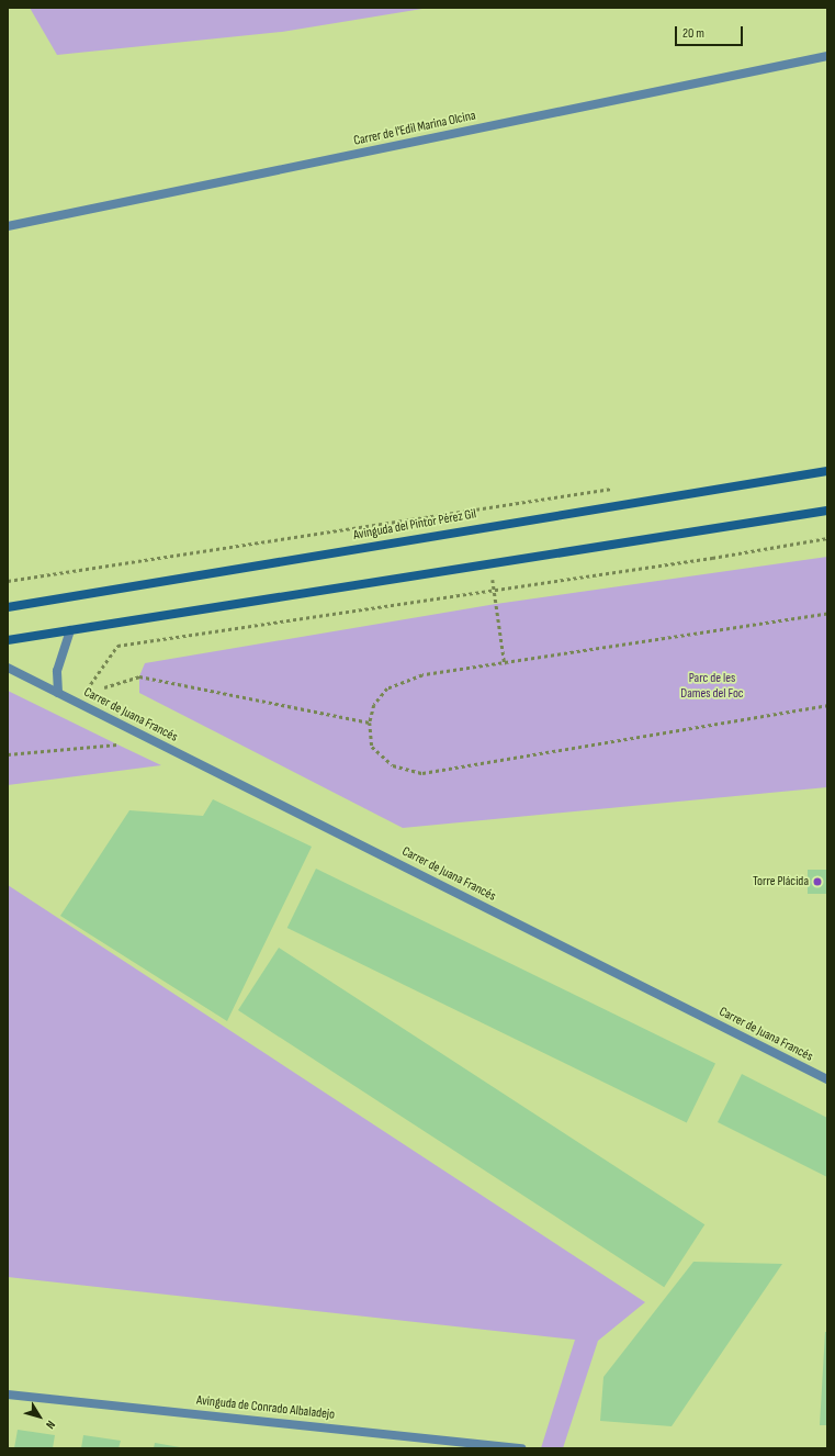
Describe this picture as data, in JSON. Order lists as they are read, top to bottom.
{
  "streets": {
    "main road": ["Avinguda del Pintor Pérez Gil"],
    "street": ["Carrer de l'Edil Marina Olcina", "Carrer de Juana Francés", "Avinguda de Conrado Albaladejo"]
  },
  "parks": ["Parc de les Dames del Foc"],
  "places": ["Torre Plácida"],
  "scale_bar": "20 m",
  "north": "bottom right"
}
